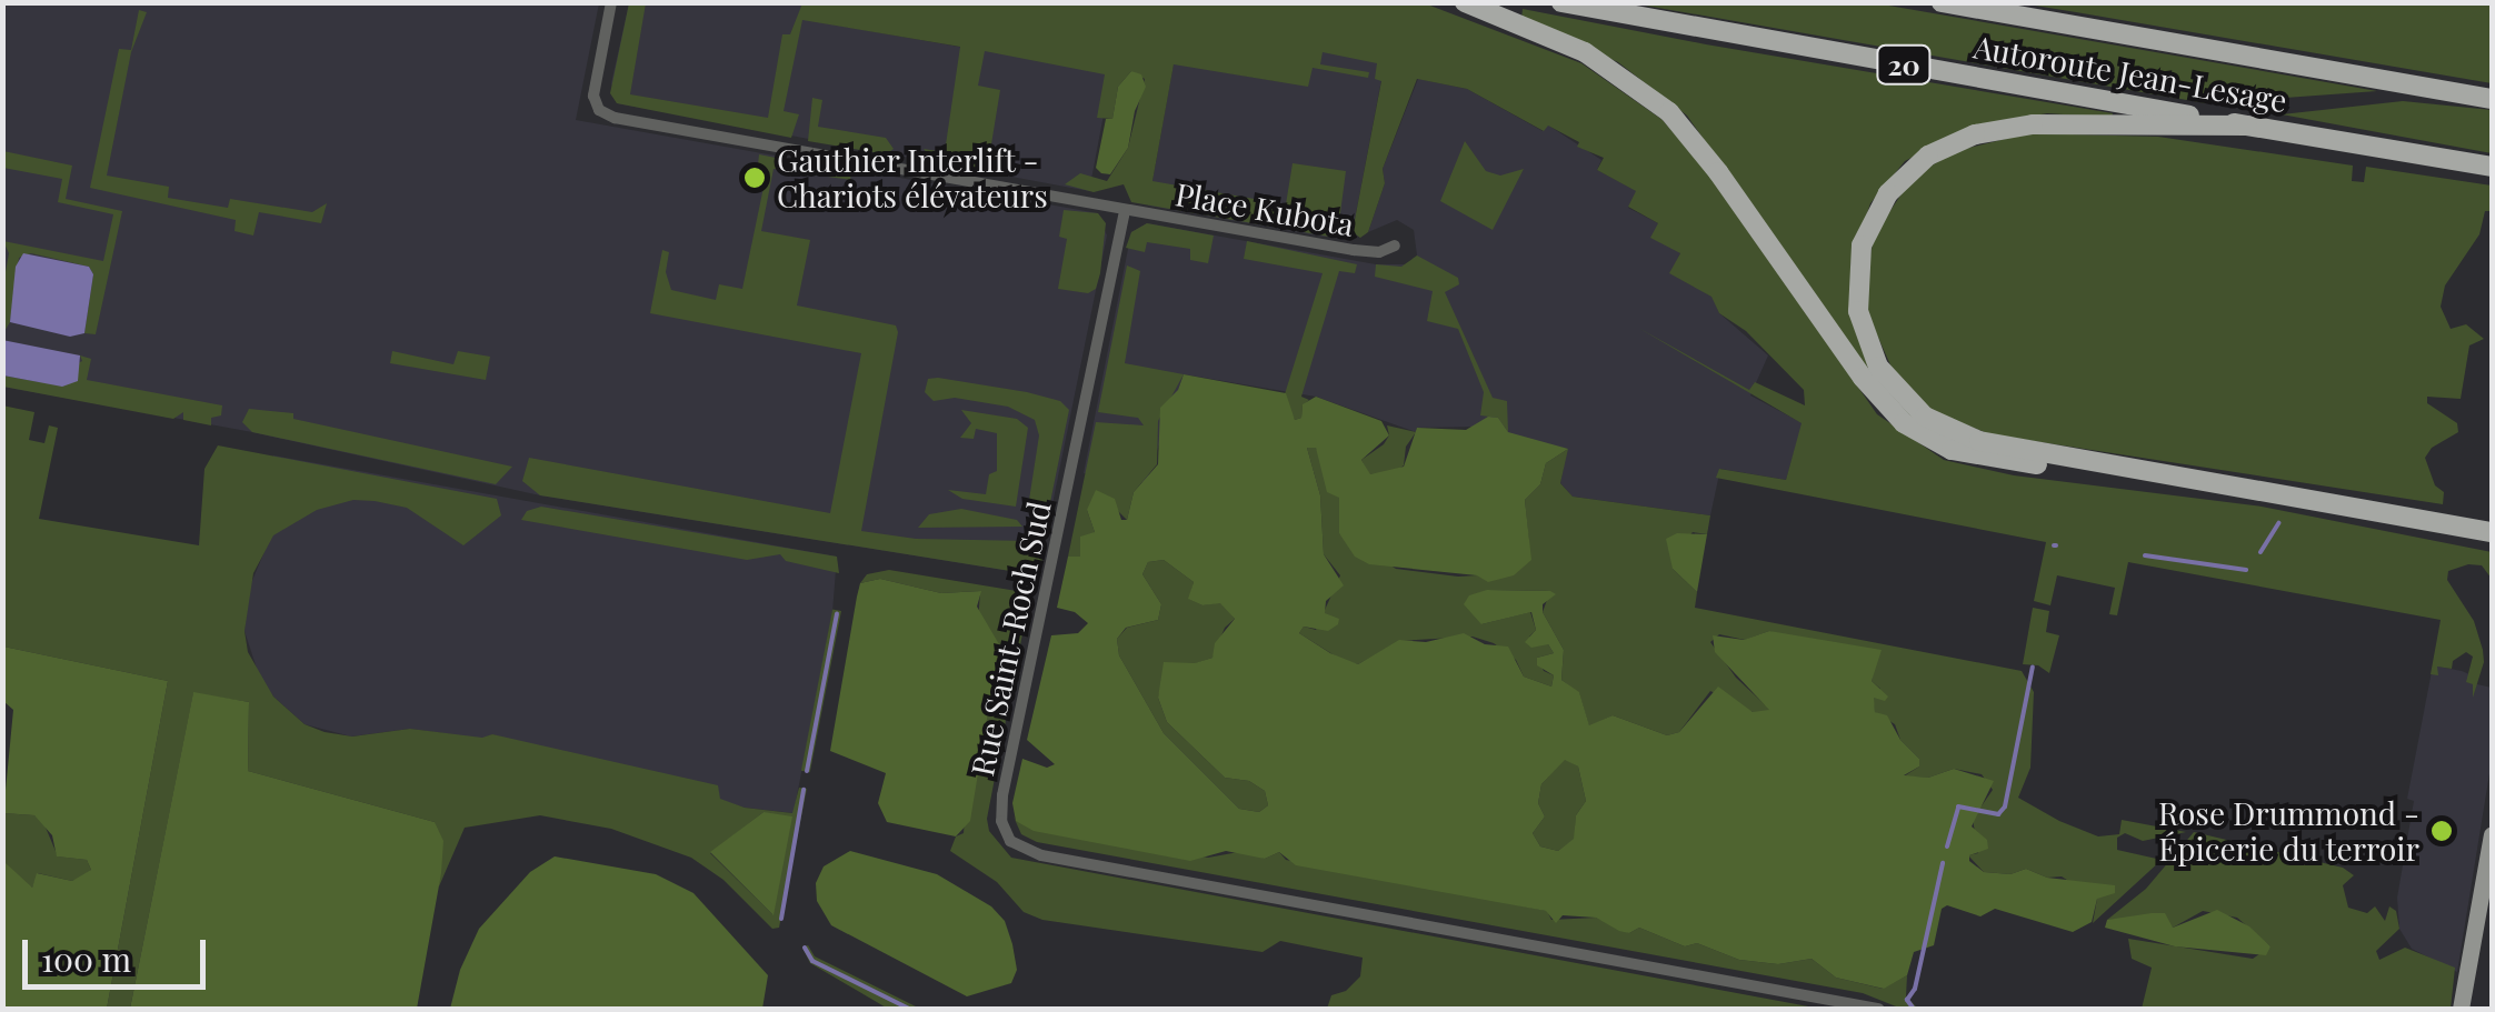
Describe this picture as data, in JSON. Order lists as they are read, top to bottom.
{
  "streets": {
    "highway": ["20", "Autoroute Jean-Lesage"],
    "street": ["Place Kubota", "Rue Saint-Roch Sud"]
  },
  "crossings": [
    ["Place Kubota", "Rue Saint-Roch Sud"]
  ],
  "places": ["Gauthier Interlift - Chariots élévateurs", "Rose Drummond - Épicerie du terroir"],
  "scale_bar": "100 m"
}
